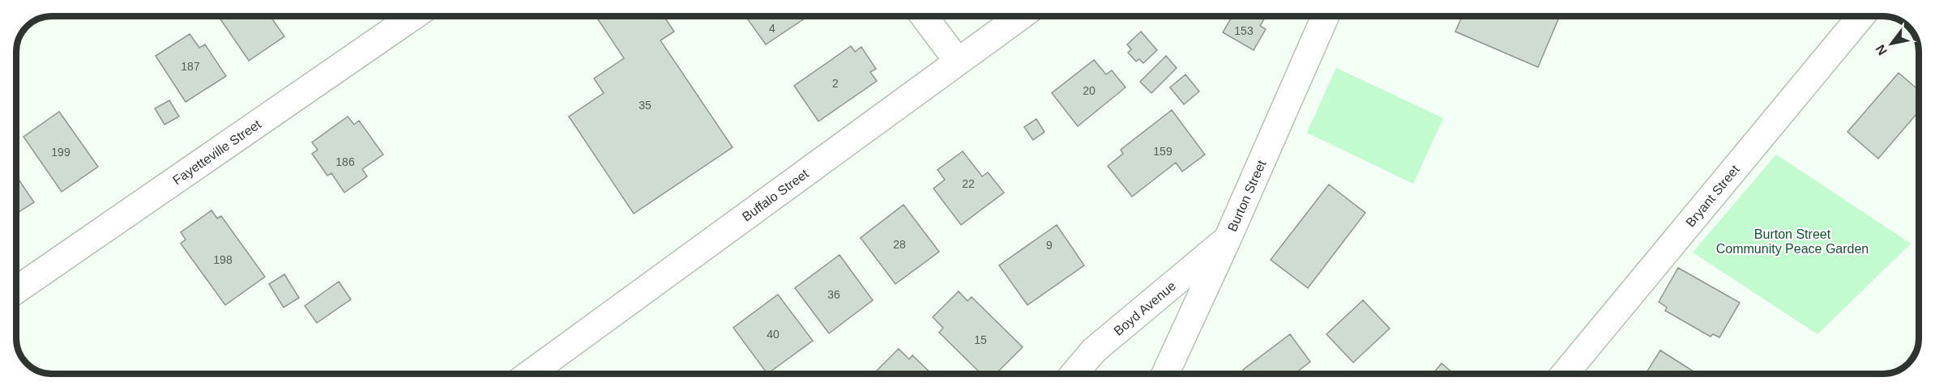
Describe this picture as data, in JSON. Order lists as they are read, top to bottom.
{
  "streets": {
    "street": [
      "Fayetteville Street",
      "Buffalo Street",
      "Bryant Street",
      "Burton Street",
      "Boyd Avenue"
    ]
  },
  "crossings": [
    ["Burton Street", "Boyd Avenue"]
  ],
  "parks": ["Burton Street Community Peace Garden"],
  "house_numbers": [
    "4",
    "153",
    "187",
    "2",
    "20",
    "35",
    "159",
    "199",
    "186",
    "22",
    "28",
    "9",
    "198",
    "36",
    "40",
    "15"
  ],
  "north": "bottom left"
}
